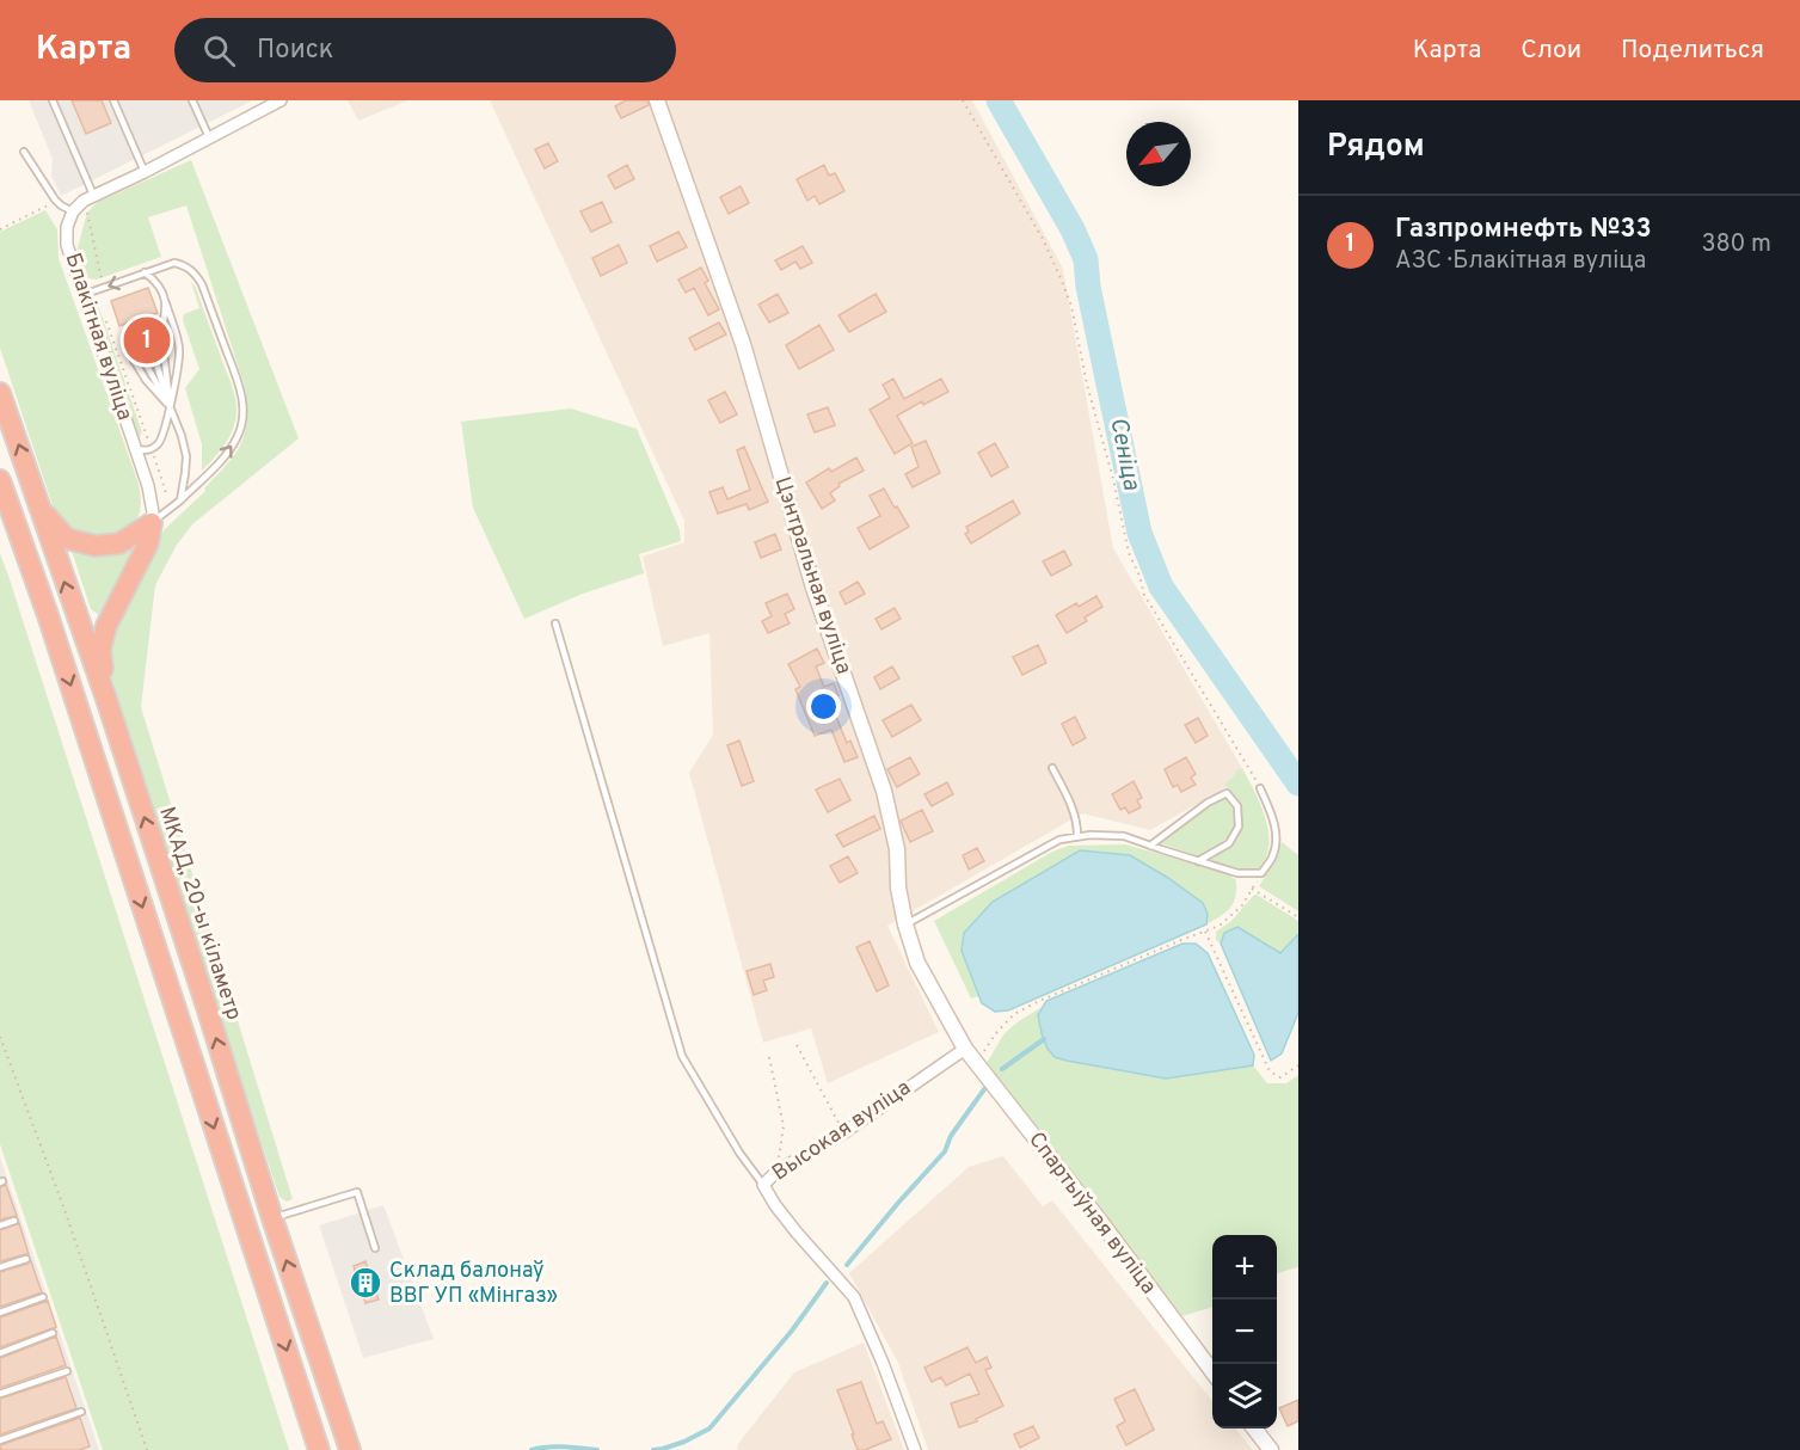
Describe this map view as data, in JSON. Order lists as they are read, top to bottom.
{
  "streets": {
    "highway": ["МКАД, 20-ы кіламетр"],
    "street": [
      "Блакітная вуліца",
      "Цэнтральная вуліца",
      "Высокая вуліца",
      "Спартыўная вуліца"
    ]
  },
  "crossings": [
    ["Цэнтральная вуліца", "Высокая вуліца"],
    ["Цэнтральная вуліца", "Спартыўная вуліца"],
    ["Высокая вуліца", "Спартыўная вуліца"]
  ],
  "water": ["Сеніца"],
  "places": {
    "building": ["Склад балонаў ВВГ УП «Мінгаз»"]
  },
  "north": "bottom left",
  "page": {
    "header": "Карта",
    "search": "Поиск",
    "nav": ["Карта", "Слои", "Поделиться"],
    "heading": "Рядом",
    "list": [
      {
        "mark": "1",
        "name": "Газпромнефть №33",
        "note": "АЗС · Блакітная вуліца",
        "value": "380 m"
      }
    ],
    "pins": "1",
    "map_buttons": ["+", "−"]
  }
}
